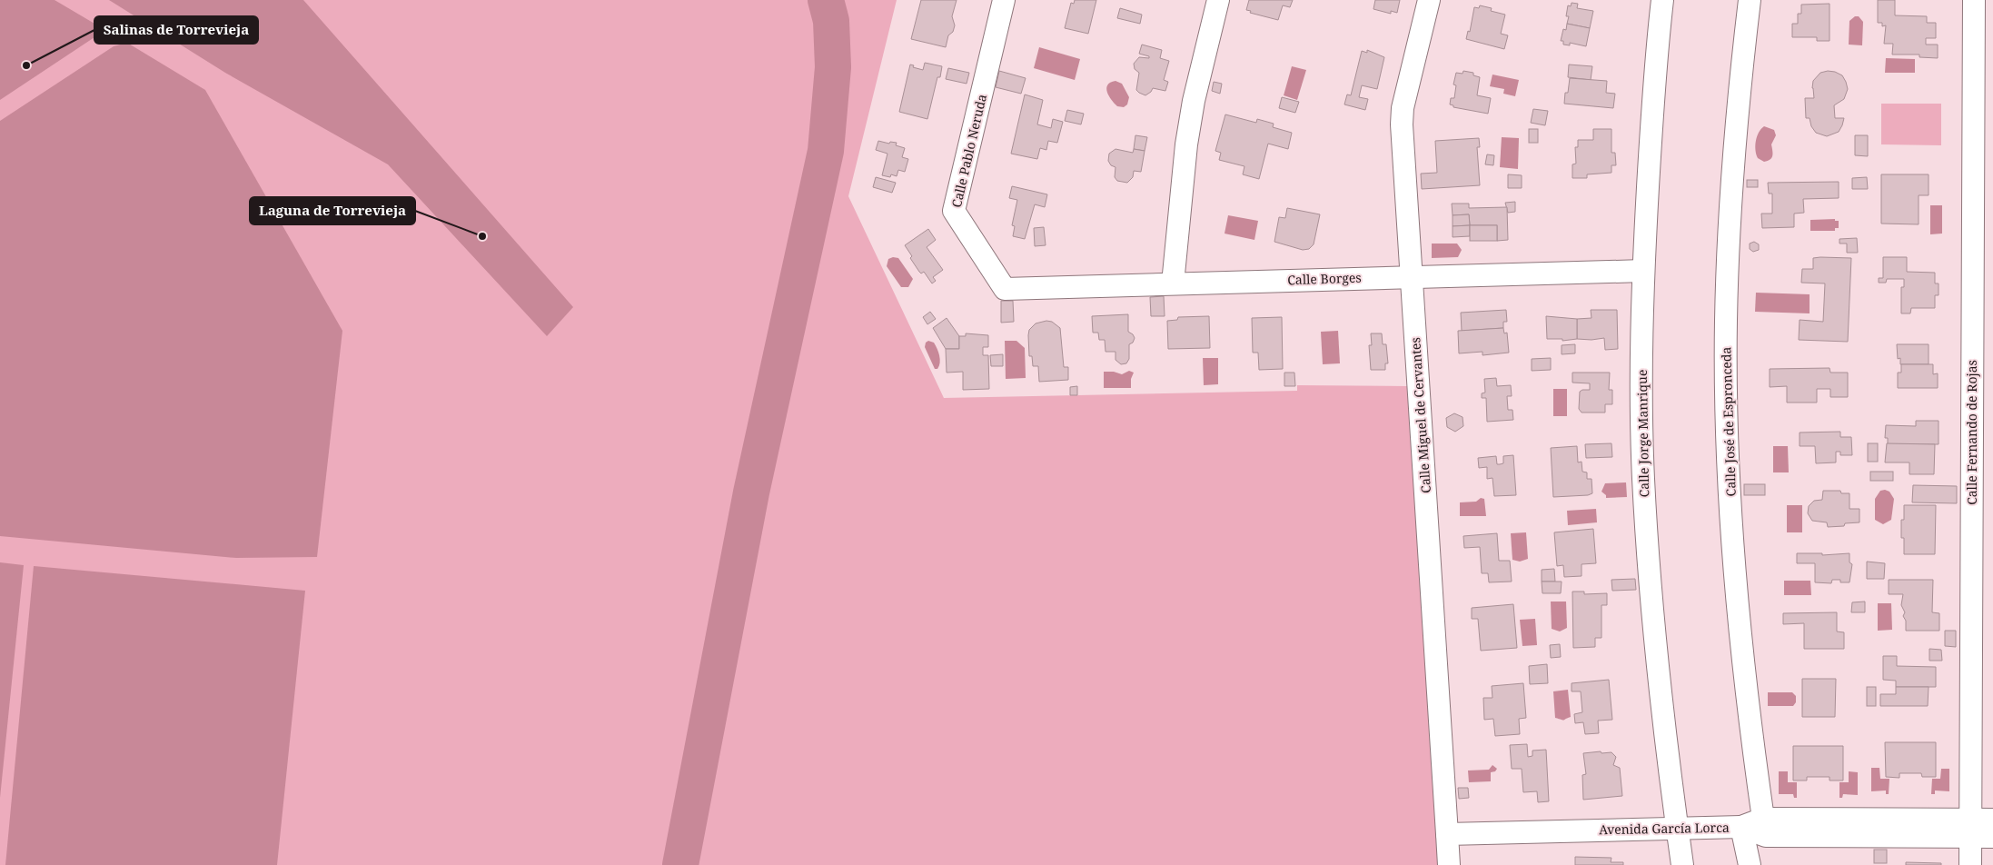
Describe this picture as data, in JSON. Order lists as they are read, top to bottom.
{
  "streets": {
    "street": [
      "Calle Pablo Neruda",
      "Calle Borges",
      "Calle Miguel de Cervantes",
      "Calle José de Espronceda",
      "Calle Fernando de Rojas",
      "Calle Jorge Manrique",
      "Avenida García Lorca"
    ]
  },
  "crossings": [
    ["Calle Pablo Neruda", "Calle Borges"],
    ["Calle Borges", "Calle Miguel de Cervantes"],
    ["Calle Borges", "Calle Jorge Manrique"],
    ["Calle Miguel de Cervantes", "Avenida García Lorca"],
    ["Calle José de Espronceda", "Avenida García Lorca"],
    ["Calle Fernando de Rojas", "Avenida García Lorca"],
    ["Calle Jorge Manrique", "Avenida García Lorca"]
  ],
  "places": ["Salinas de Torrevieja", "Laguna de Torrevieja"]
}
